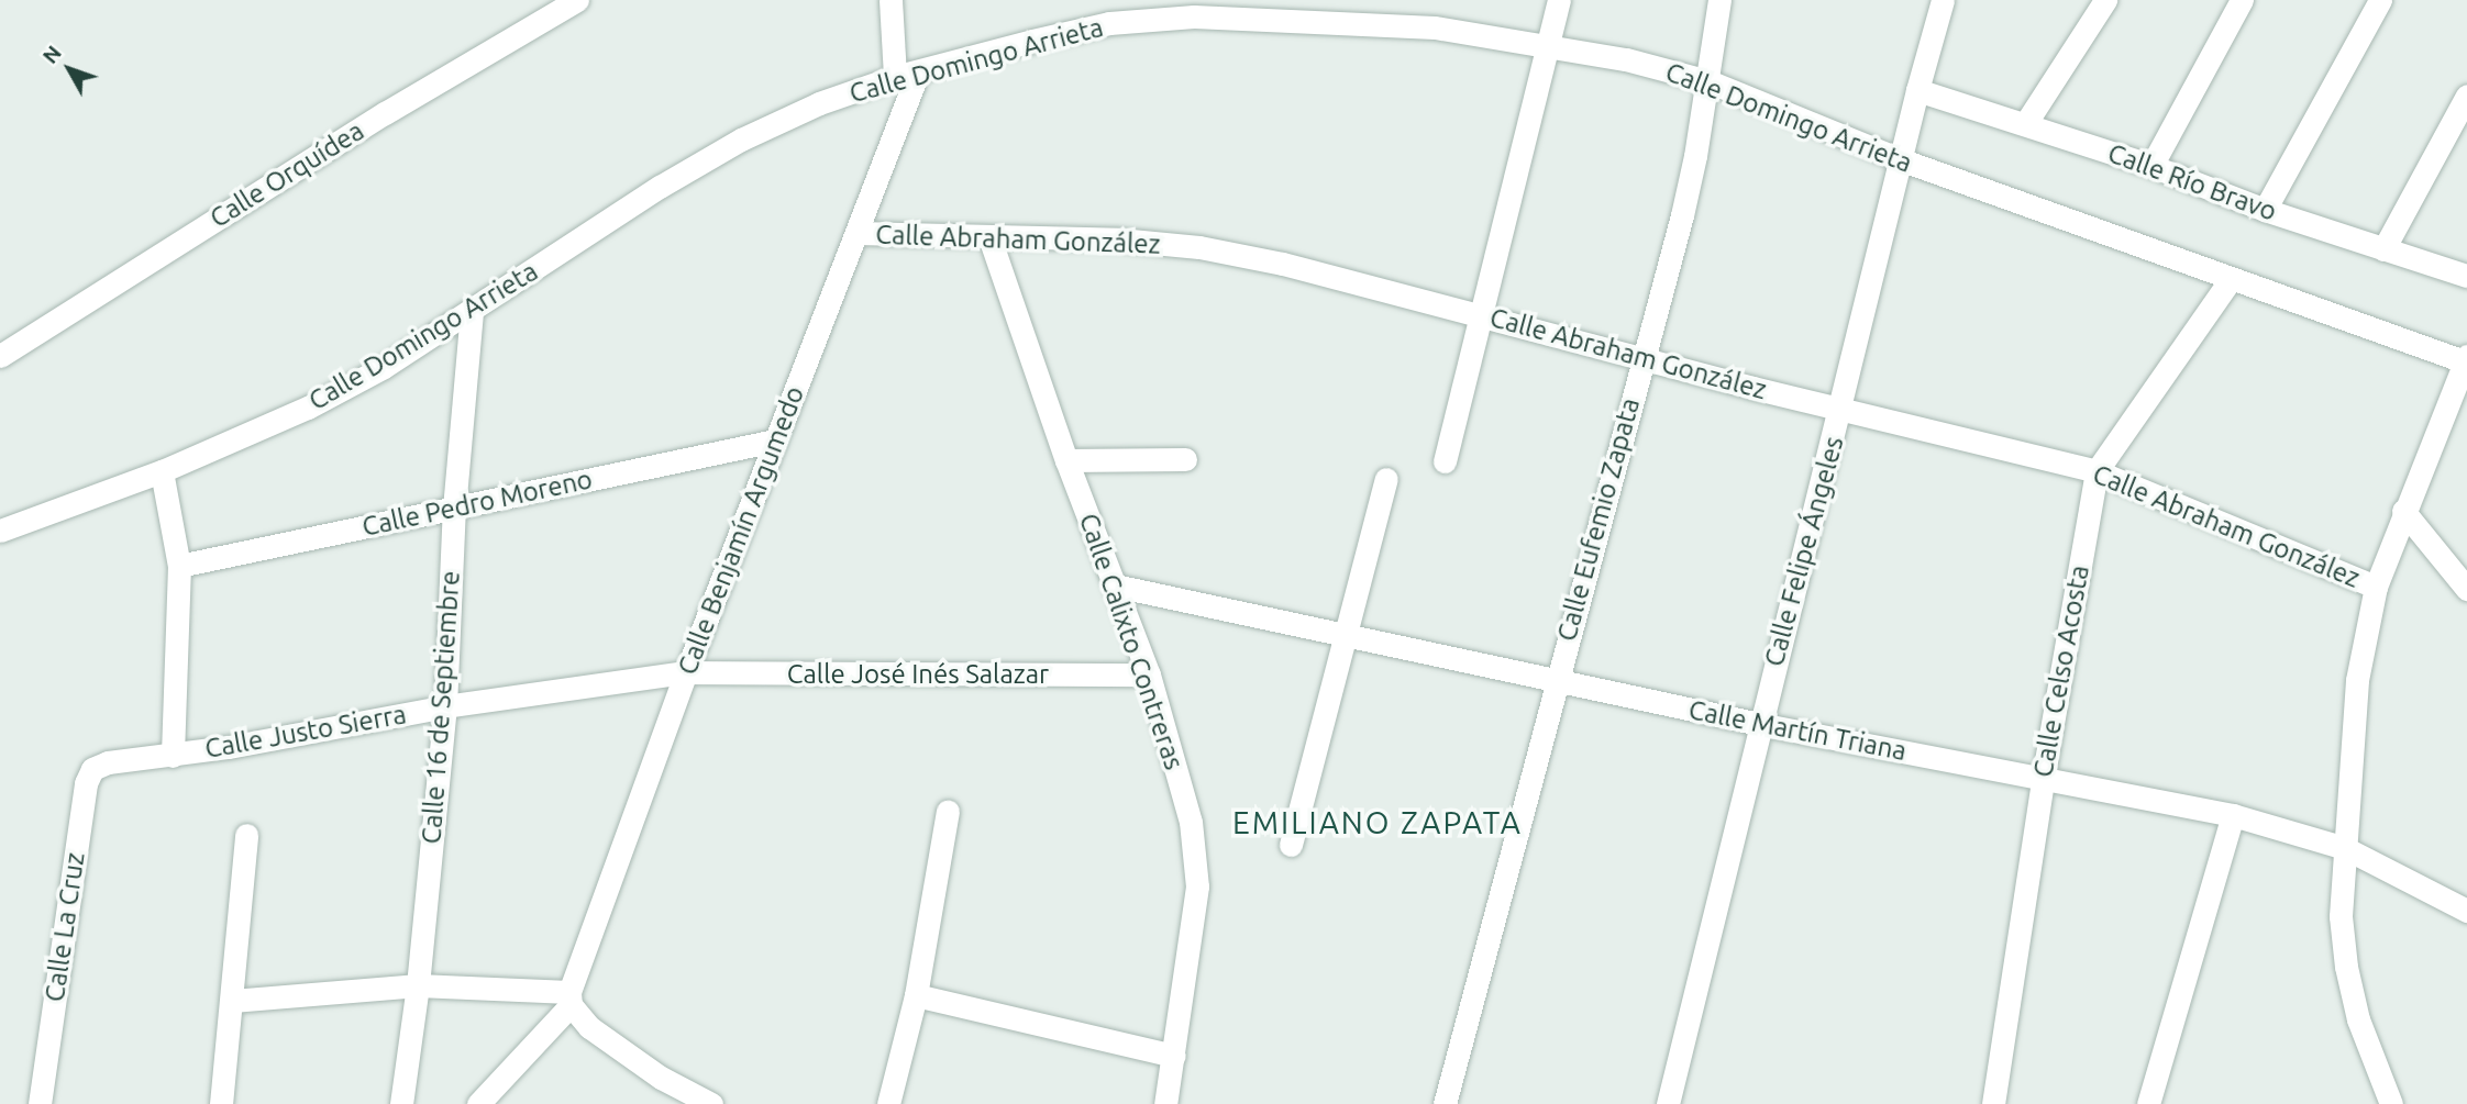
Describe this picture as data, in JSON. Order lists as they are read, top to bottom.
{
  "streets": {
    "street": [
      "Calle Domingo Arrieta",
      "Calle Orquídea",
      "Calle Río Bravo",
      "Calle Abraham González",
      "Calle Pedro Moreno",
      "Calle Eufemio Zapata",
      "Calle Benjamín Argumedo",
      "Calle Felipe Ángeles",
      "Calle Calixto Contreras",
      "Calle Celso Acosta",
      "Calle José Inés Salazar",
      "Calle 16 de Septiembre",
      "Calle Martín Triana",
      "Calle Justo Sierra",
      "Calle La Cruz"
    ]
  },
  "crossings": [
    ["Calle Domingo Arrieta", "Calle Eufemio Zapata"],
    ["Calle Domingo Arrieta", "Calle Benjamín Argumedo"],
    ["Calle Domingo Arrieta", "Calle Felipe Ángeles"],
    ["Calle Domingo Arrieta", "Calle Celso Acosta"],
    ["Calle Domingo Arrieta", "Calle 16 de Septiembre"],
    ["Calle Río Bravo", "Calle Felipe Ángeles"],
    ["Calle Abraham González", "Calle Eufemio Zapata"],
    ["Calle Abraham González", "Calle Benjamín Argumedo"],
    ["Calle Abraham González", "Calle Felipe Ángeles"],
    ["Calle Abraham González", "Calle Calixto Contreras"],
    ["Calle Abraham González", "Calle Celso Acosta"],
    ["Calle Pedro Moreno", "Calle Benjamín Argumedo"],
    ["Calle Pedro Moreno", "Calle 16 de Septiembre"],
    ["Calle Eufemio Zapata", "Calle Martín Triana"],
    ["Calle Benjamín Argumedo", "Calle José Inés Salazar"],
    ["Calle Benjamín Argumedo", "Calle Justo Sierra"],
    ["Calle Felipe Ángeles", "Calle Martín Triana"],
    ["Calle Calixto Contreras", "Calle José Inés Salazar"],
    ["Calle Calixto Contreras", "Calle Martín Triana"],
    ["Calle Celso Acosta", "Calle Martín Triana"],
    ["Calle José Inés Salazar", "Calle Justo Sierra"],
    ["Calle 16 de Septiembre", "Calle Justo Sierra"],
    ["Calle Justo Sierra", "Calle La Cruz"]
  ],
  "districts": ["EMILIANO ZAPATA"],
  "north": "top left"
}
